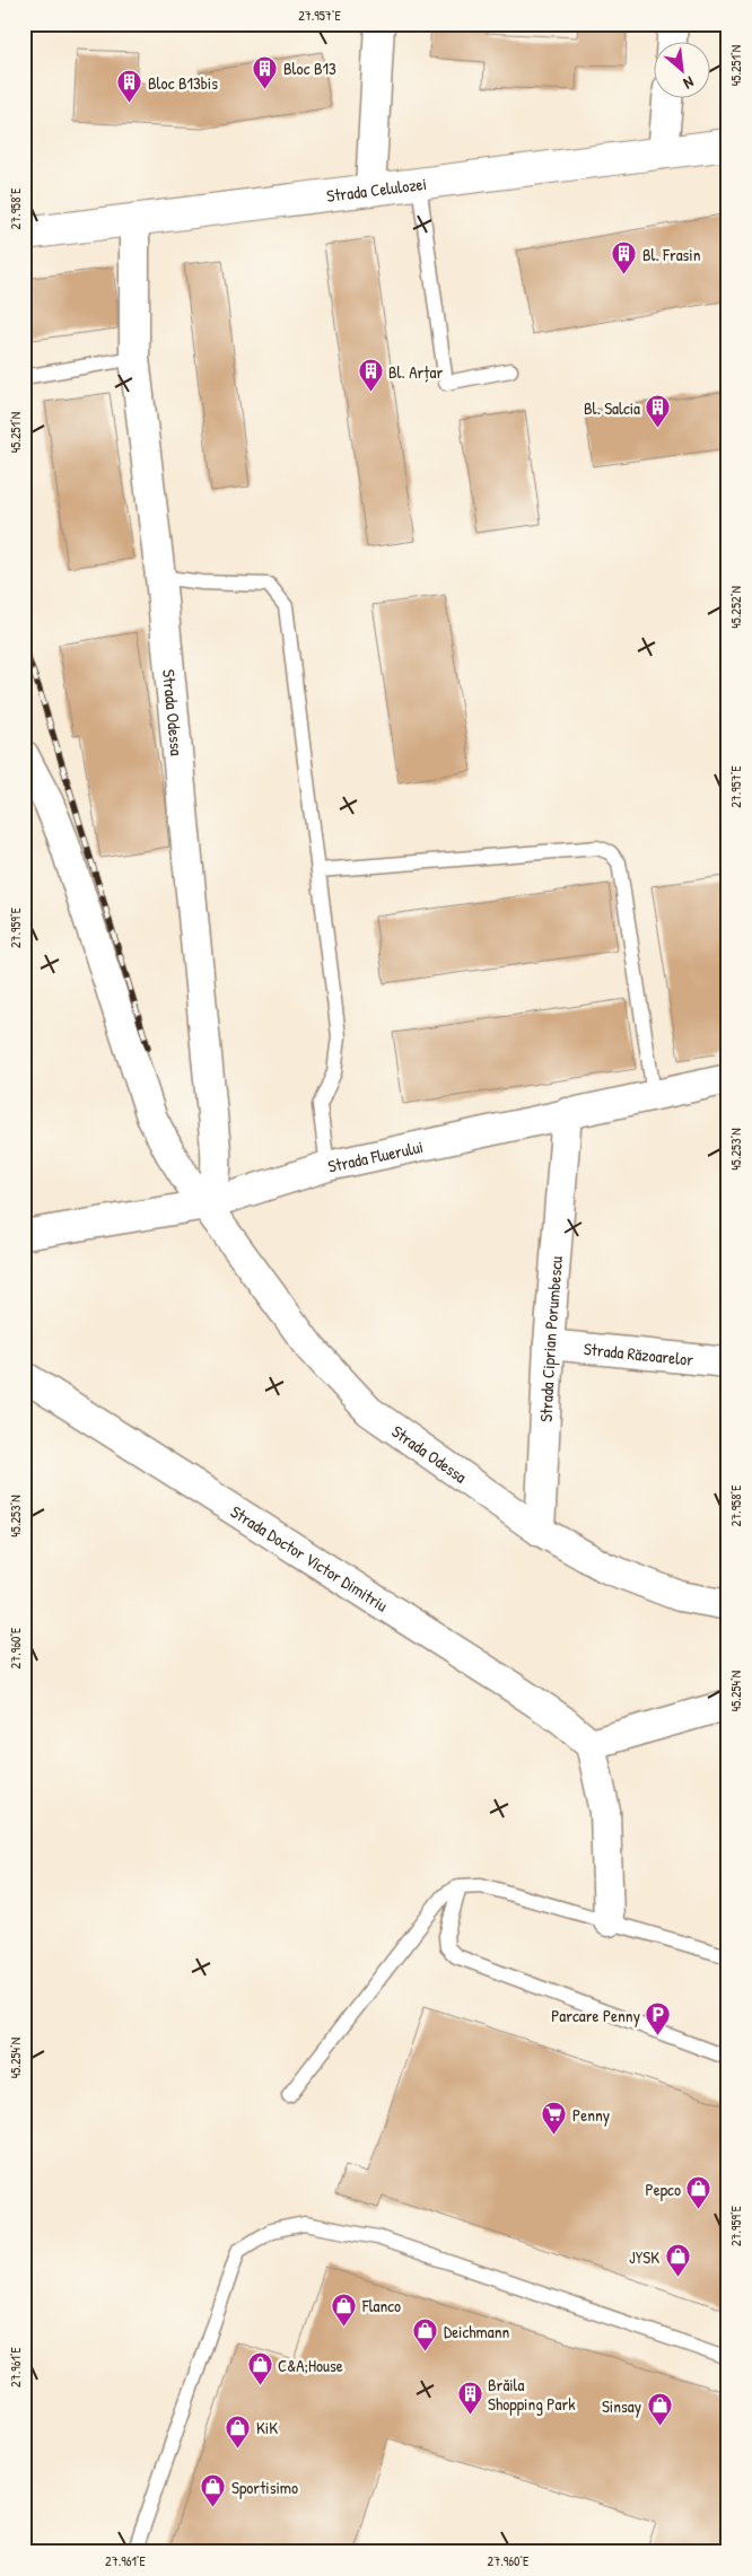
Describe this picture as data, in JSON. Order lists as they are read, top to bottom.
{
  "streets": {
    "street": [
      "Strada Celulozei",
      "Strada Odessa",
      "Strada Fluerului",
      "Strada Ciprian Porumbescu",
      "Strada Răzoarelor",
      "Strada Doctor Victor Dimitriu"
    ]
  },
  "crossings": [
    ["Strada Celulozei", "Strada Odessa"],
    ["Strada Odessa", "Strada Fluerului"],
    ["Strada Odessa", "Strada Ciprian Porumbescu"],
    ["Strada Fluerului", "Strada Ciprian Porumbescu"],
    ["Strada Ciprian Porumbescu", "Strada Răzoarelor"]
  ],
  "places": {
    "building": [
      "Bloc B13",
      "Bloc B13bis",
      "Bl. Frasin",
      "Bl. Arțar",
      "Bl. Salcia",
      "Brăila Shopping Park"
    ],
    "parking": ["Parcare Penny"],
    "supermarket": ["Penny"],
    "shop": [
      "Pepco",
      "JYSK",
      "Flanco",
      "Deichmann",
      "C&A;House",
      "Sinsay",
      "KiK",
      "Sportisimo"
    ]
  },
  "north": "bottom right",
  "coordinates": [
    "27.957°E",
    "45.251°N",
    "27.958°E",
    "45.252°N",
    "27.959°E",
    "45.253°N",
    "27.960°E",
    "45.254°N",
    "27.961°E"
  ]
}
